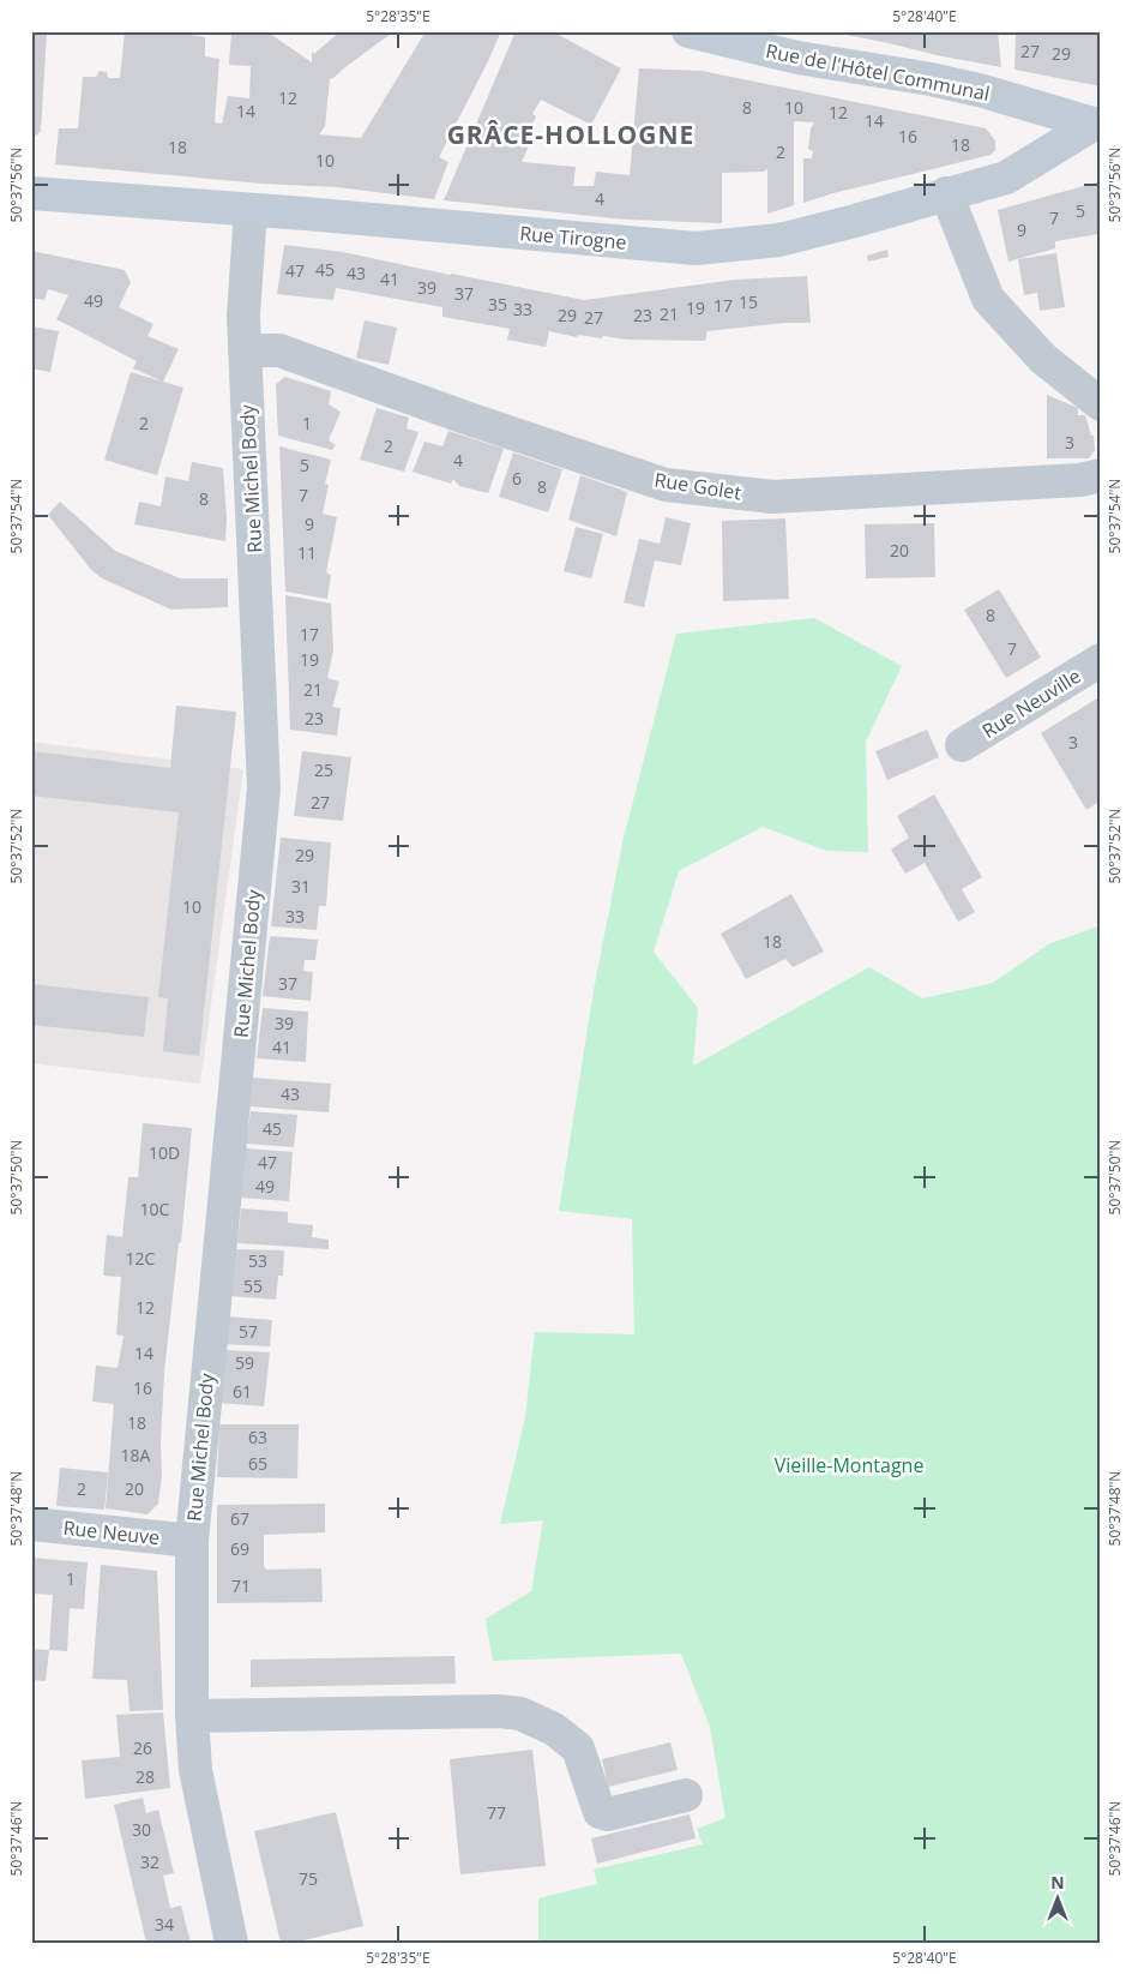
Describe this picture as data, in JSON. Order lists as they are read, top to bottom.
{
  "streets": {
    "street": [
      "Rue de l'Hôtel Communal",
      "Rue Tirogne",
      "Rue Michel Body",
      "Rue Golet",
      "Rue Neuville",
      "Rue Neuve"
    ]
  },
  "crossings": [
    ["Rue de l'Hôtel Communal", "Rue Tirogne"],
    ["Rue Tirogne", "Rue Michel Body"],
    ["Rue Michel Body", "Rue Golet"],
    ["Rue Michel Body", "Rue Neuve"]
  ],
  "districts": ["GRÂCE-HOLLOGNE"],
  "parks": ["Vieille-Montagne"],
  "house_numbers": [
    "27",
    "29",
    "12",
    "8",
    "10",
    "14",
    "12",
    "14",
    "16",
    "18",
    "18",
    "2",
    "10",
    "4",
    "5",
    "7",
    "9",
    "45",
    "47",
    "43",
    "41",
    "39",
    "37",
    "49",
    "15",
    "35",
    "17",
    "19",
    "33",
    "21",
    "29",
    "23",
    "27",
    "2",
    "1",
    "3",
    "2",
    "4",
    "5",
    "6",
    "8",
    "7",
    "8",
    "9",
    "20",
    "11",
    "8",
    "17",
    "7",
    "19",
    "21",
    "23",
    "3",
    "25",
    "27",
    "29",
    "31",
    "10",
    "33",
    "18",
    "37",
    "39",
    "41",
    "43",
    "45",
    "10D",
    "47",
    "49",
    "10C",
    "12C",
    "53",
    "55",
    "12",
    "57",
    "14",
    "59",
    "16",
    "61",
    "18",
    "63",
    "18A",
    "65",
    "2",
    "20",
    "67",
    "69",
    "1",
    "71",
    "26",
    "28",
    "77",
    "30",
    "32",
    "75",
    "34"
  ],
  "north": "top",
  "coordinates": [
    "5°28'35\"E",
    "5°28'40\"E",
    "50°37'56\"N",
    "50°37'54\"N",
    "50°37'52\"N",
    "50°37'50\"N",
    "50°37'48\"N",
    "50°37'46\"N"
  ]
}
